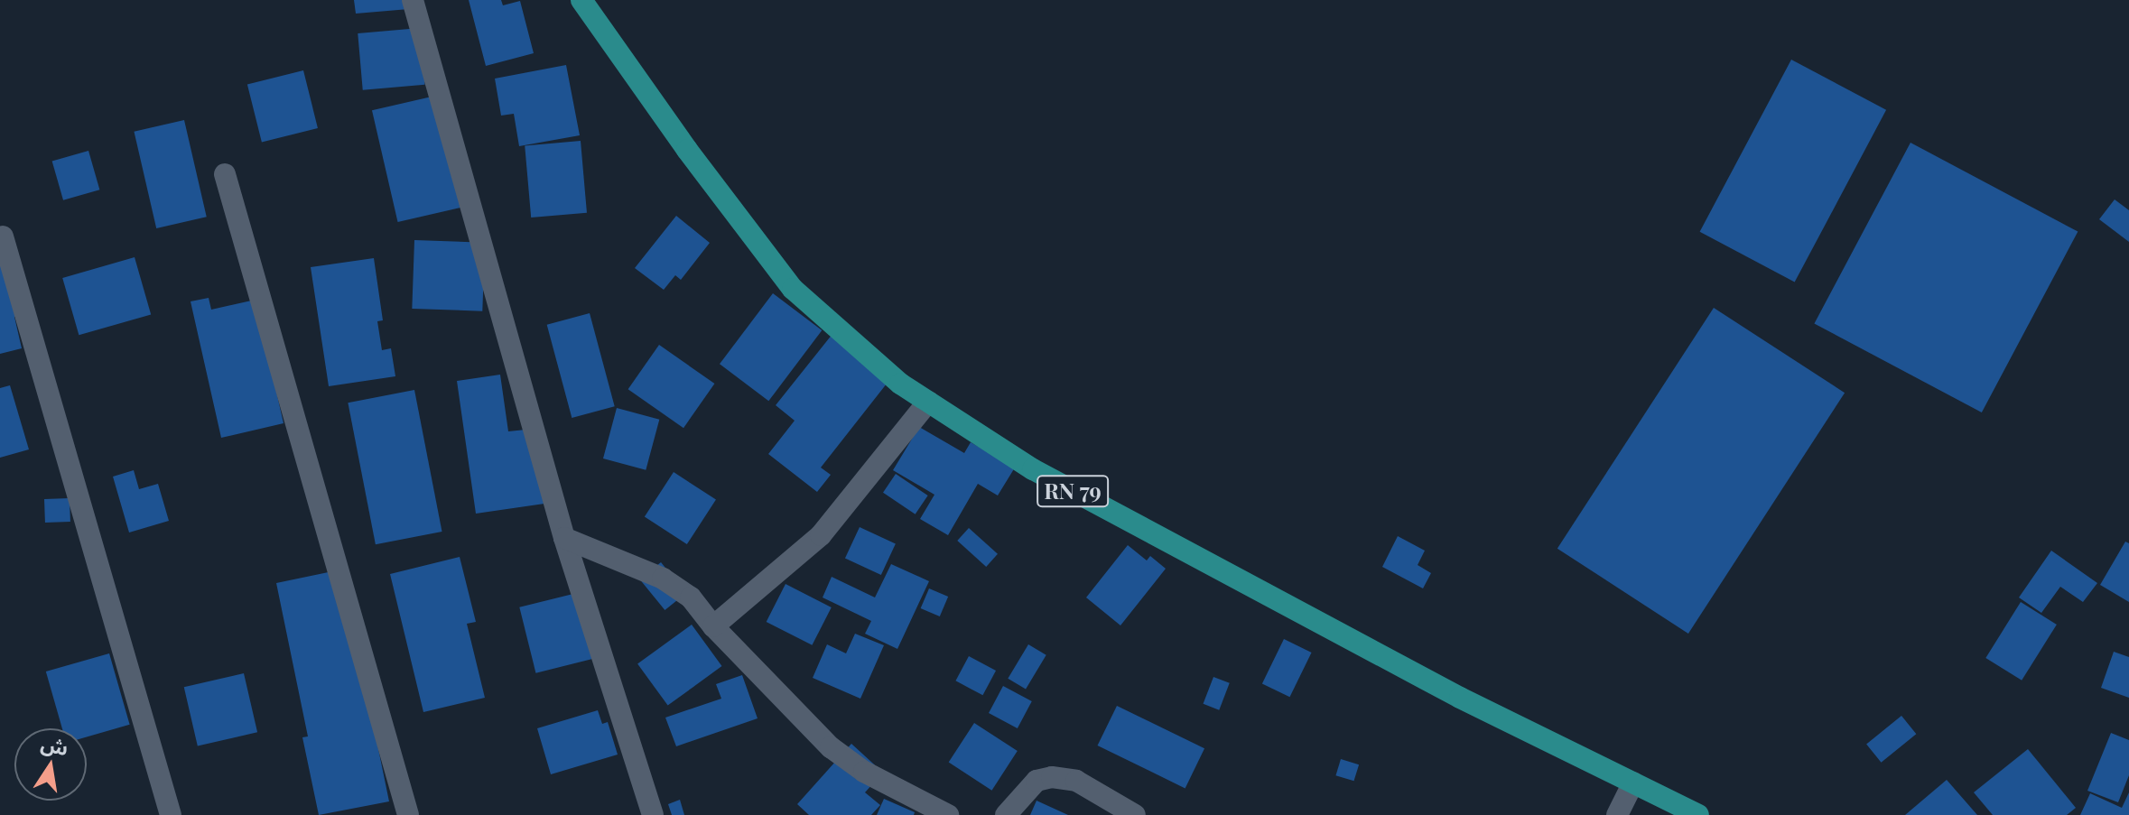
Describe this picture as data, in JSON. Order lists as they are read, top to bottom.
{
  "streets": {
    "main road": ["RN 79"]
  },
  "north": "top"
}
